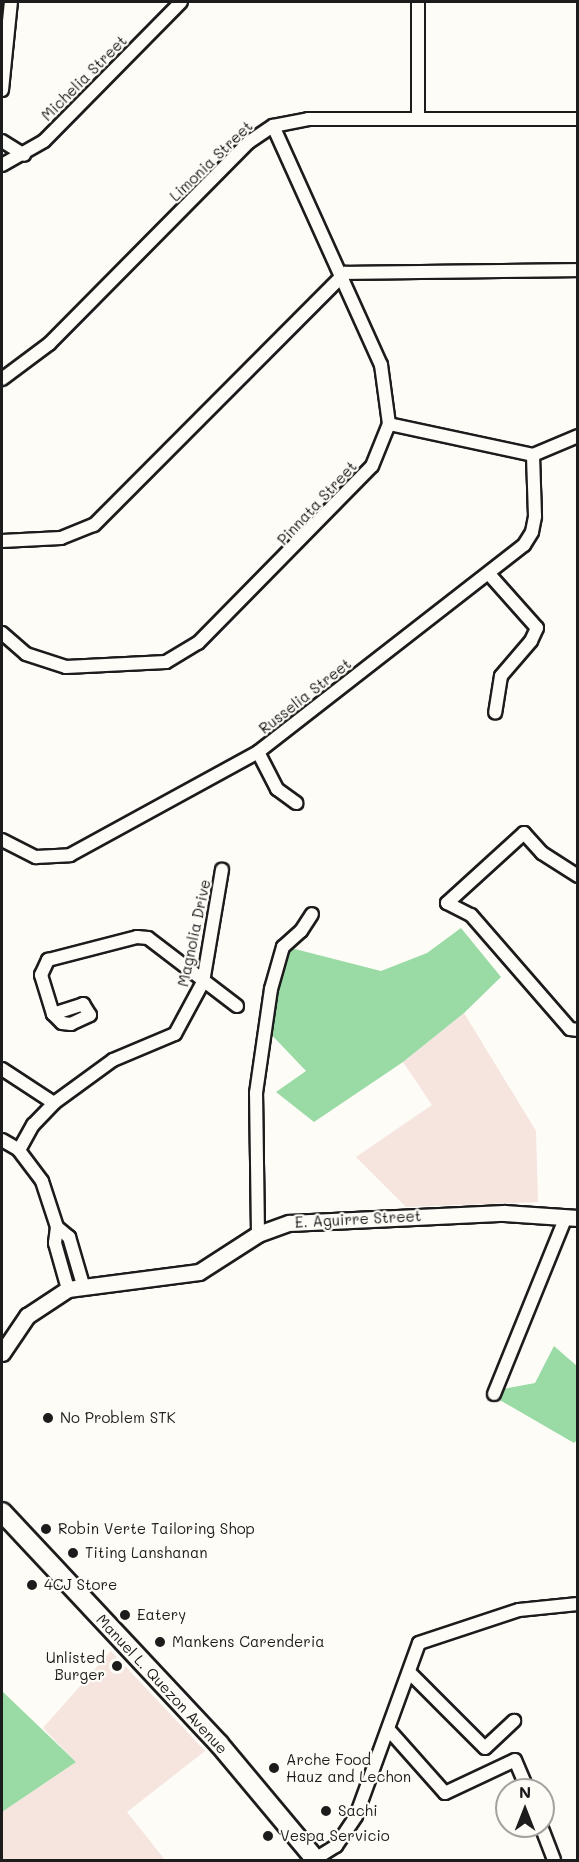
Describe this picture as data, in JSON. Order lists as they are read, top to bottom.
{
  "streets": {
    "main road": ["Manuel L. Quezon Avenue"],
    "street": [
      "Michelia Street",
      "Limonia Street",
      "Pinnata Street",
      "Russelia Street",
      "Magnolia Drive",
      "E. Aguirre Street"
    ]
  },
  "crossings": [
    ["Limonia Street", "Pinnata Street"]
  ],
  "places": [
    "No Problem STK",
    "Robin Verte Tailoring Shop",
    "Titing Lanshanan",
    "4CJ Store",
    "Eatery",
    "Mankens Carenderia",
    "Unlisted Burger",
    "Arche Food Hauz and Lechon",
    "Sachi",
    "Vespa Servicio"
  ],
  "north": "top"
}
